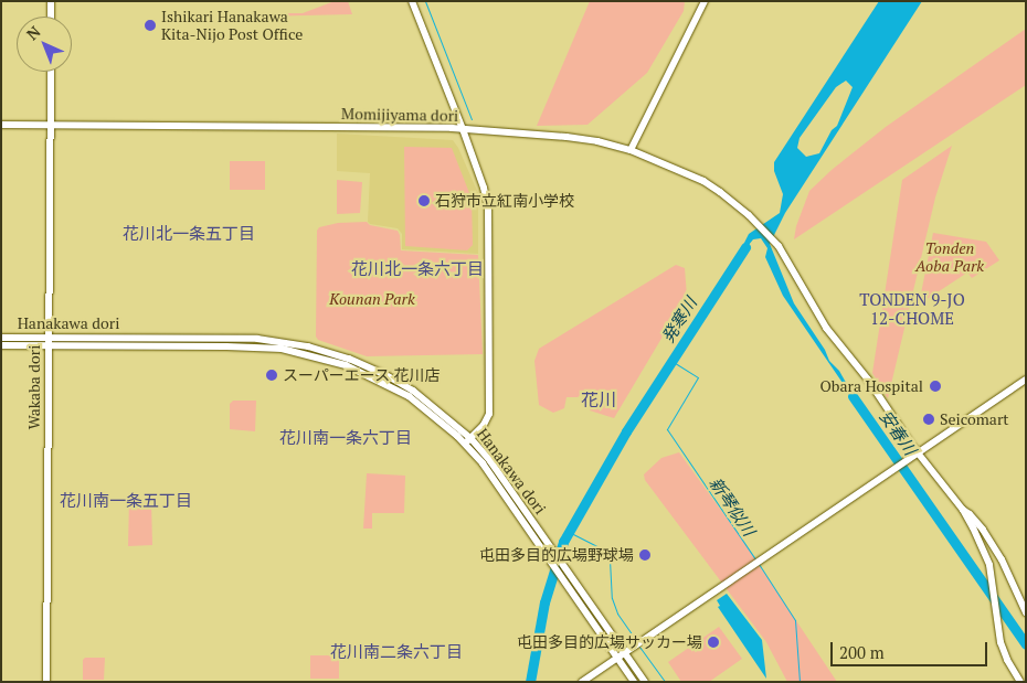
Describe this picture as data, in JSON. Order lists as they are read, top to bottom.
{
  "streets": {
    "street": ["Momijiyama dori", "Hanakawa dori", "Wakaba dori"]
  },
  "crossings": [
    ["Momijiyama dori", "Wakaba dori"],
    ["Hanakawa dori", "Wakaba dori"]
  ],
  "districts": [
    "花川北一条五丁目",
    "花川北一条六丁目",
    "TONDEN 9-JO 12-CHOME",
    "花川",
    "花川南一条六丁目",
    "花川南一条五丁目",
    "花川南二条六丁目"
  ],
  "water": ["発寒川", "安春川", "新琴似川"],
  "parks": ["Tonden Aoba Park", "Kounan Park"],
  "places": [
    "Ishikari Hanakawa Kita-Nijo Post Office",
    "石狩市立紅南小学校",
    "スーパーエース 花川店",
    "Obara Hospital",
    "Seicomart",
    "屯田多目的広場野球場",
    "屯田多目的広場サッカー場"
  ],
  "scale_bar": "200 m",
  "north": "top left"
}
